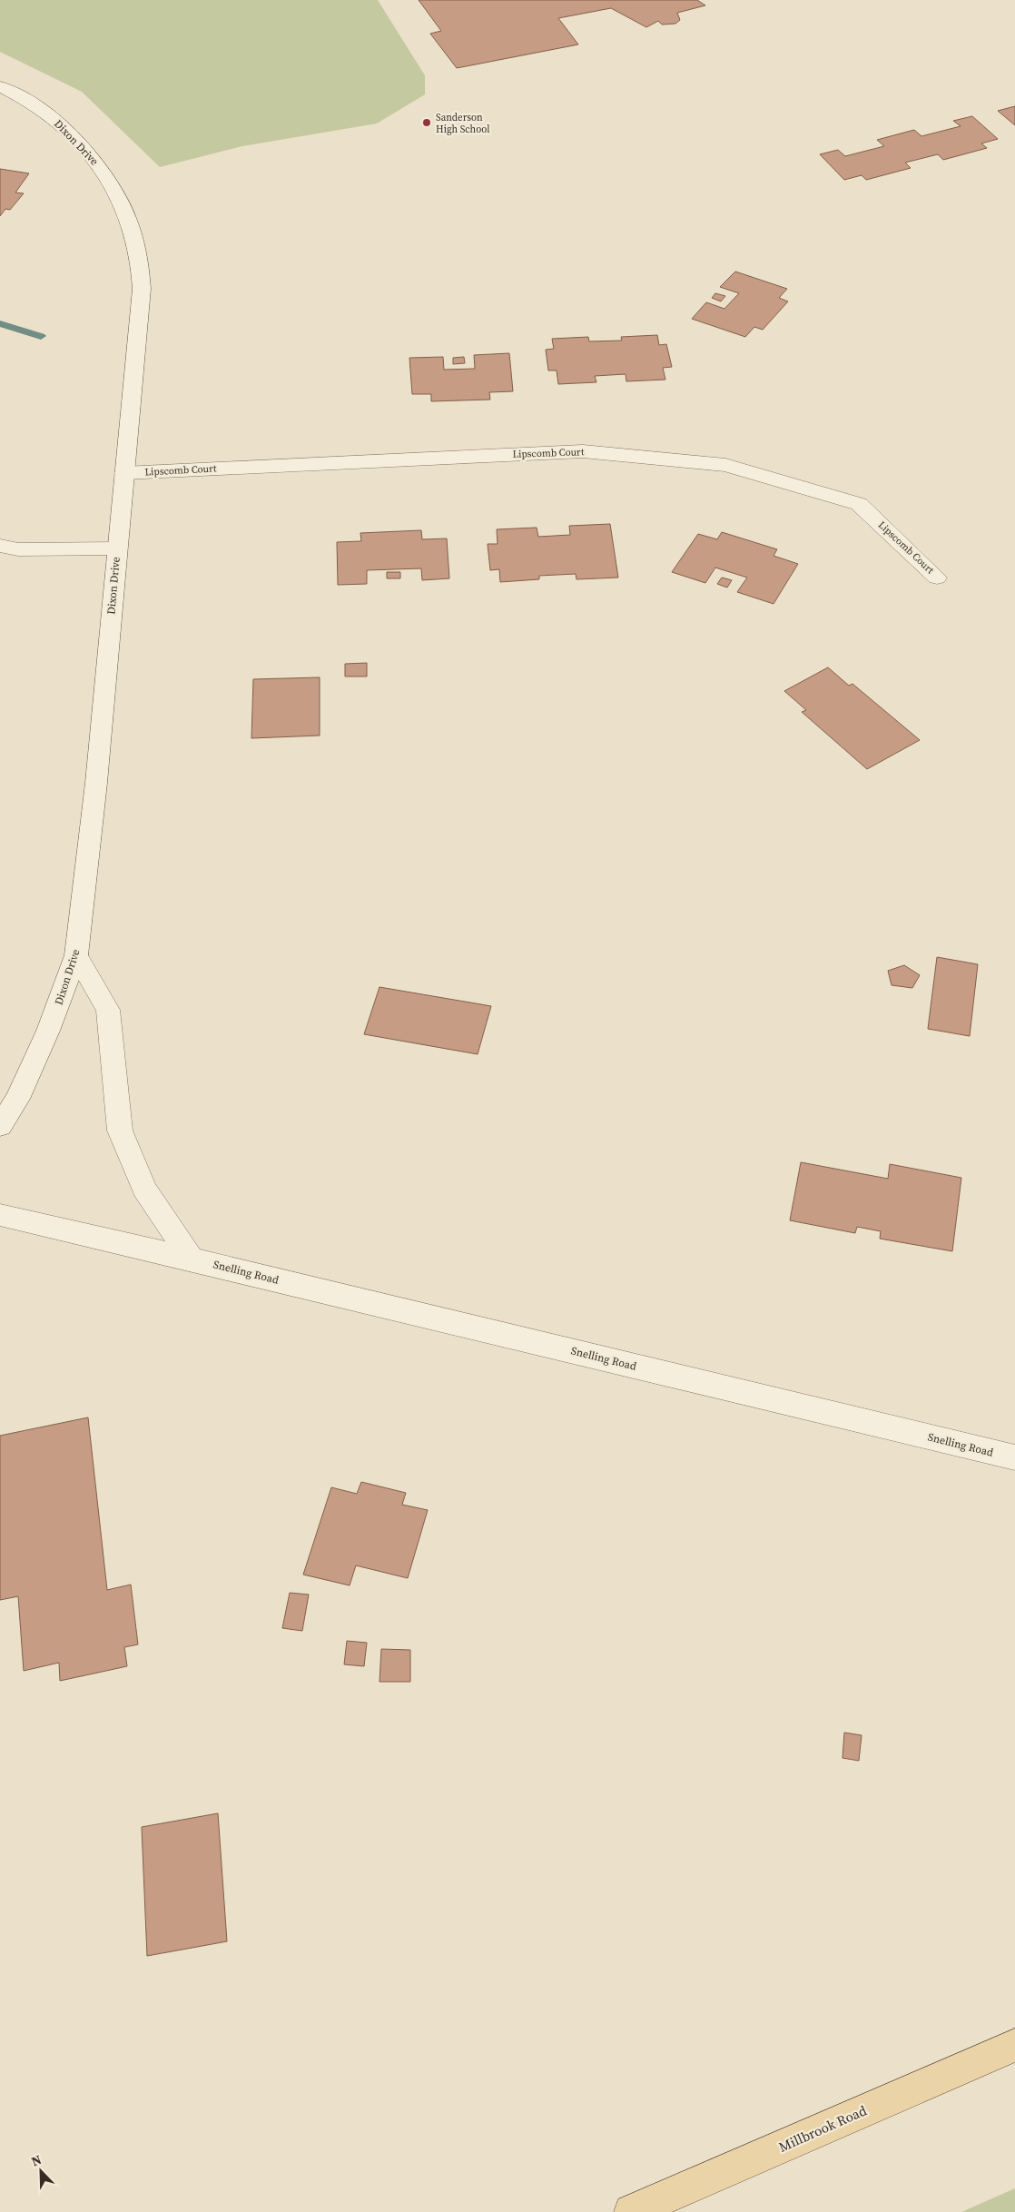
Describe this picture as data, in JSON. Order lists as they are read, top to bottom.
{
  "streets": {
    "main road": ["Millbrook Road"],
    "street": ["Dixon Drive", "Lipscomb Court", "Snelling Road"]
  },
  "crossings": [
    ["Dixon Drive", "Lipscomb Court"]
  ],
  "places": ["Sanderson High School"],
  "north": "top left"
}
